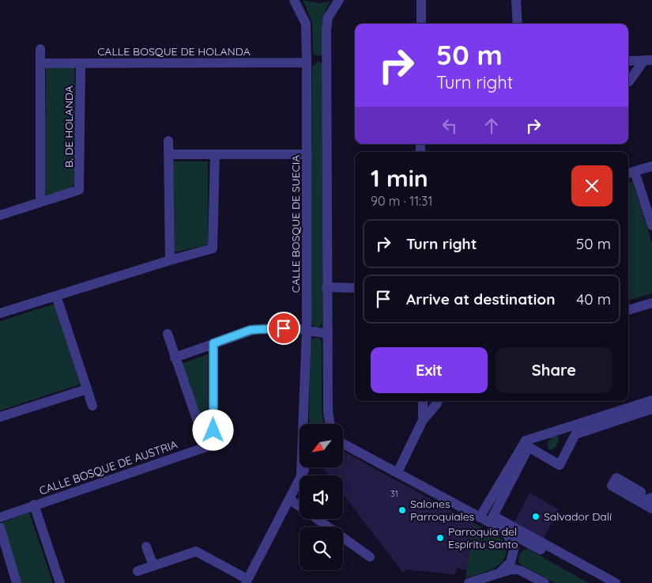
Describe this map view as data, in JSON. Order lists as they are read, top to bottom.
{
  "streets": {
    "street": [
      "CALLE BOSQUE DE HOLANDA",
      "B. DE HOLANDA",
      "CALLE BOSQUE DE SUECIA",
      "CALLE BOSQUE DE AUSTRIA"
    ]
  },
  "crossings": [
    ["CALLE BOSQUE DE HOLANDA", "B. DE HOLANDA"],
    ["CALLE BOSQUE DE HOLANDA", "CALLE BOSQUE DE SUECIA"]
  ],
  "places": ["Salones Parroquiales", "Salvador Dalí", "Parroquia del Espíritu Santo"],
  "house_numbers": ["31"],
  "north": "bottom left",
  "page": {
    "turn": ["50 m", "Turn right"],
    "heading": ["1 min", "90 m · 11:31"],
    "list": [
      {
        "name": "Turn right",
        "value": "50 m"
      },
      {
        "name": "Arrive at destination",
        "value": "40 m"
      }
    ],
    "buttons": ["Exit", "Share"]
  }
}
